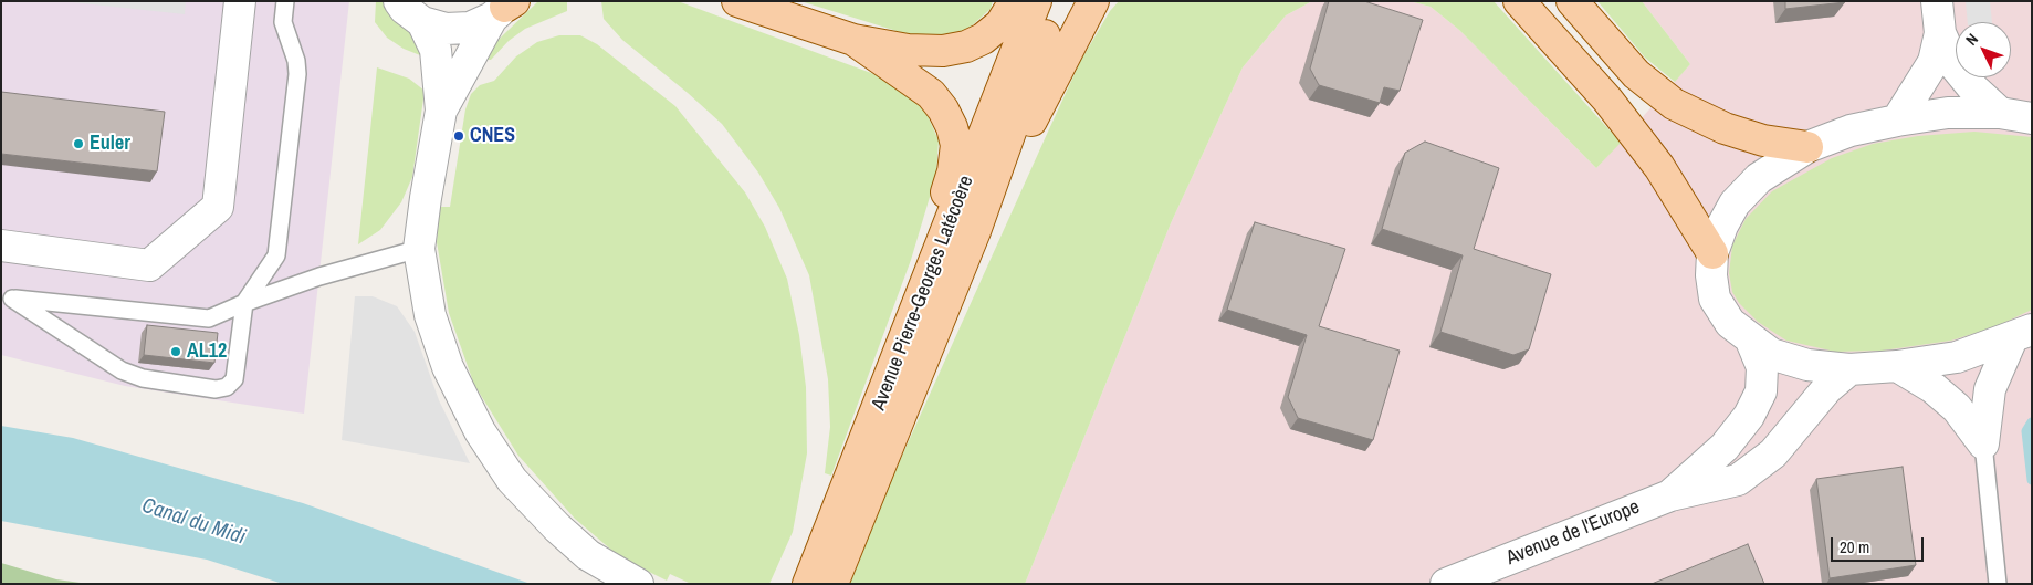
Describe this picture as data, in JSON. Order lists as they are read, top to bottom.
{
  "streets": {
    "main road": ["Avenue Pierre-Georges Latécoère"],
    "street": ["Avenue de l'Europe"]
  },
  "water": ["Canal du Midi"],
  "places": ["CNES", "Euler", "AL12"],
  "scale_bar": "20 m",
  "north": "top left"
}
